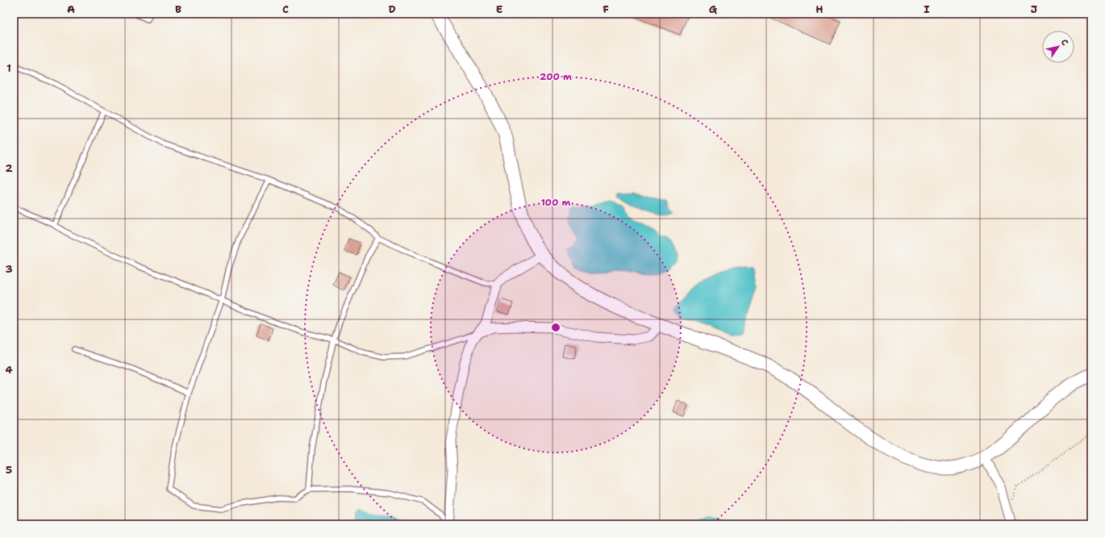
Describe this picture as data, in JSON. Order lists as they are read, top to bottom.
{
  "north": "top right",
  "grid": {
    "columns": [
      "A",
      "B",
      "C",
      "D",
      "E",
      "F",
      "G",
      "H",
      "I",
      "J"
    ],
    "rows": [
      "1",
      "2",
      "3",
      "4",
      "5"
    ]
  },
  "rings": ["200 m", "100 m"]
}
